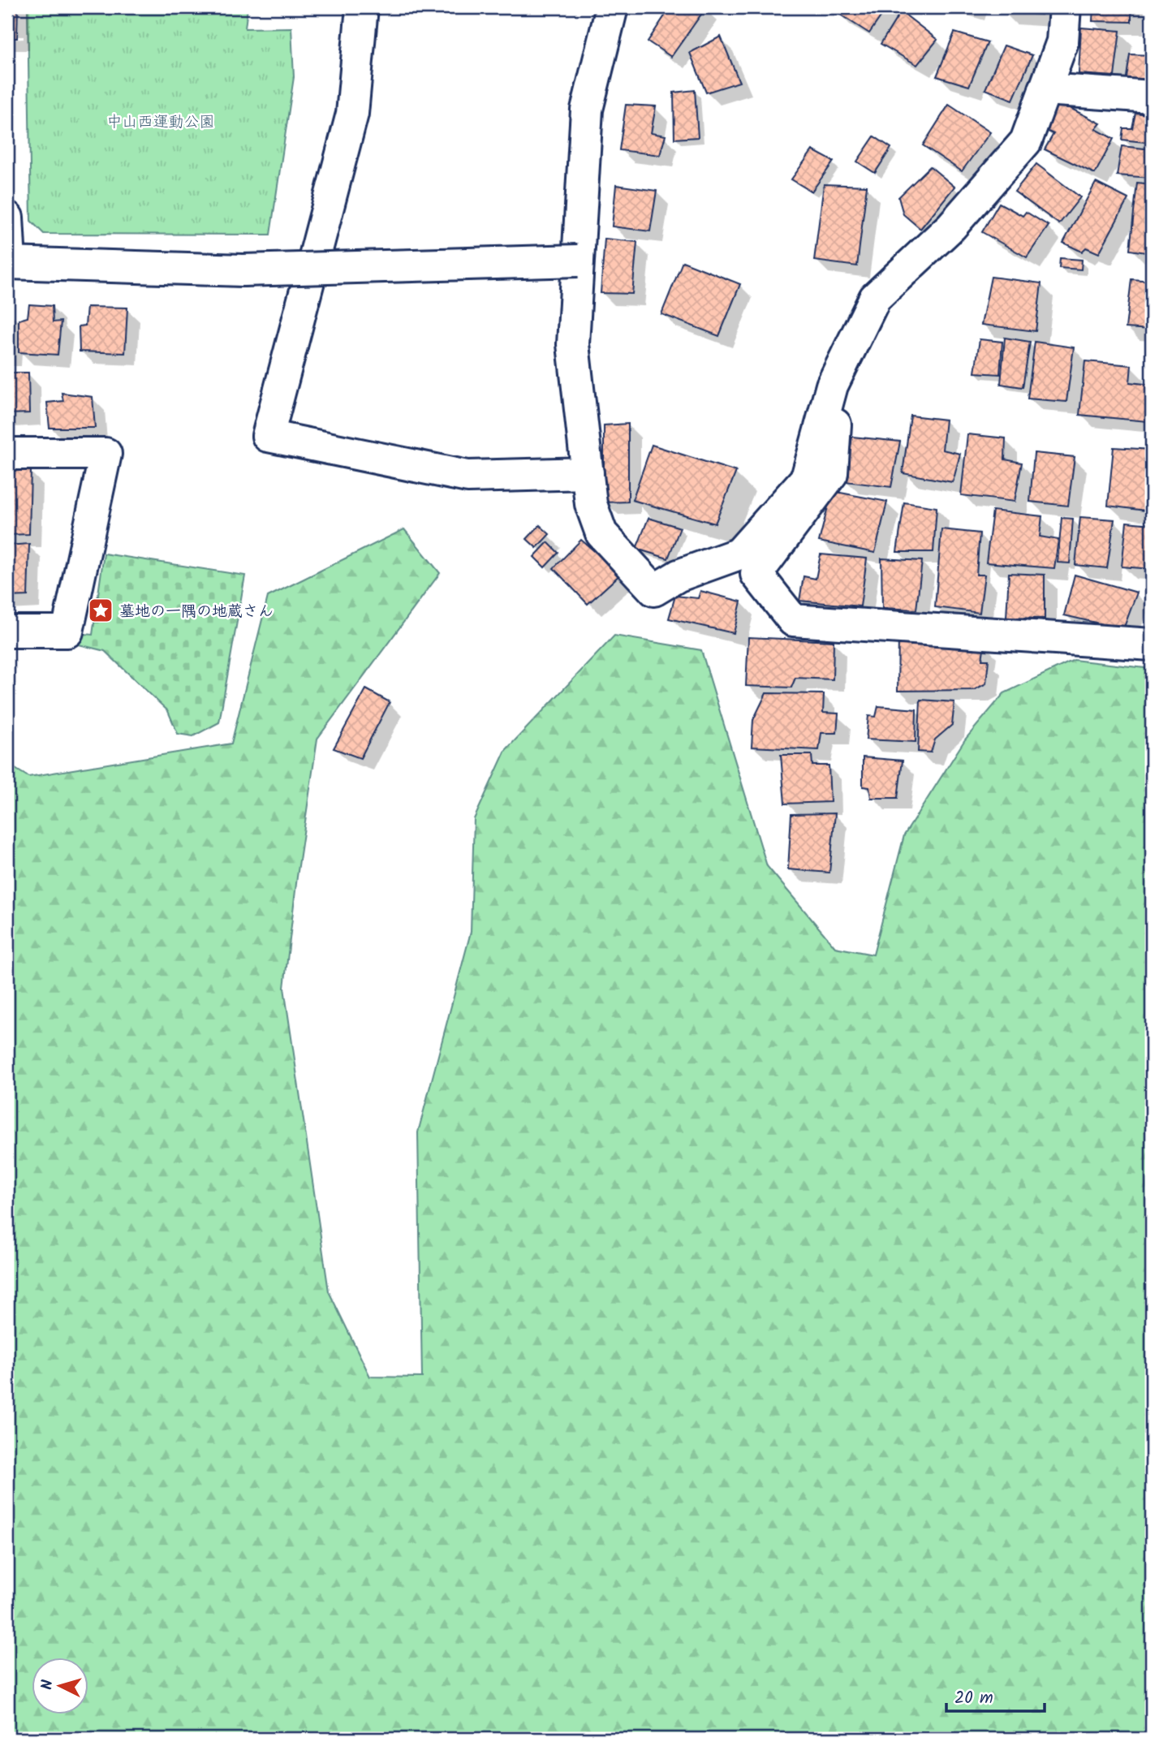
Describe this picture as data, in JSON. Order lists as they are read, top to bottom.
{
  "parks": ["中山西運動公園"],
  "places": {
    "place": ["墓地の一隅の地蔵さん"]
  },
  "scale_bar": "20 m",
  "north": "left"
}
